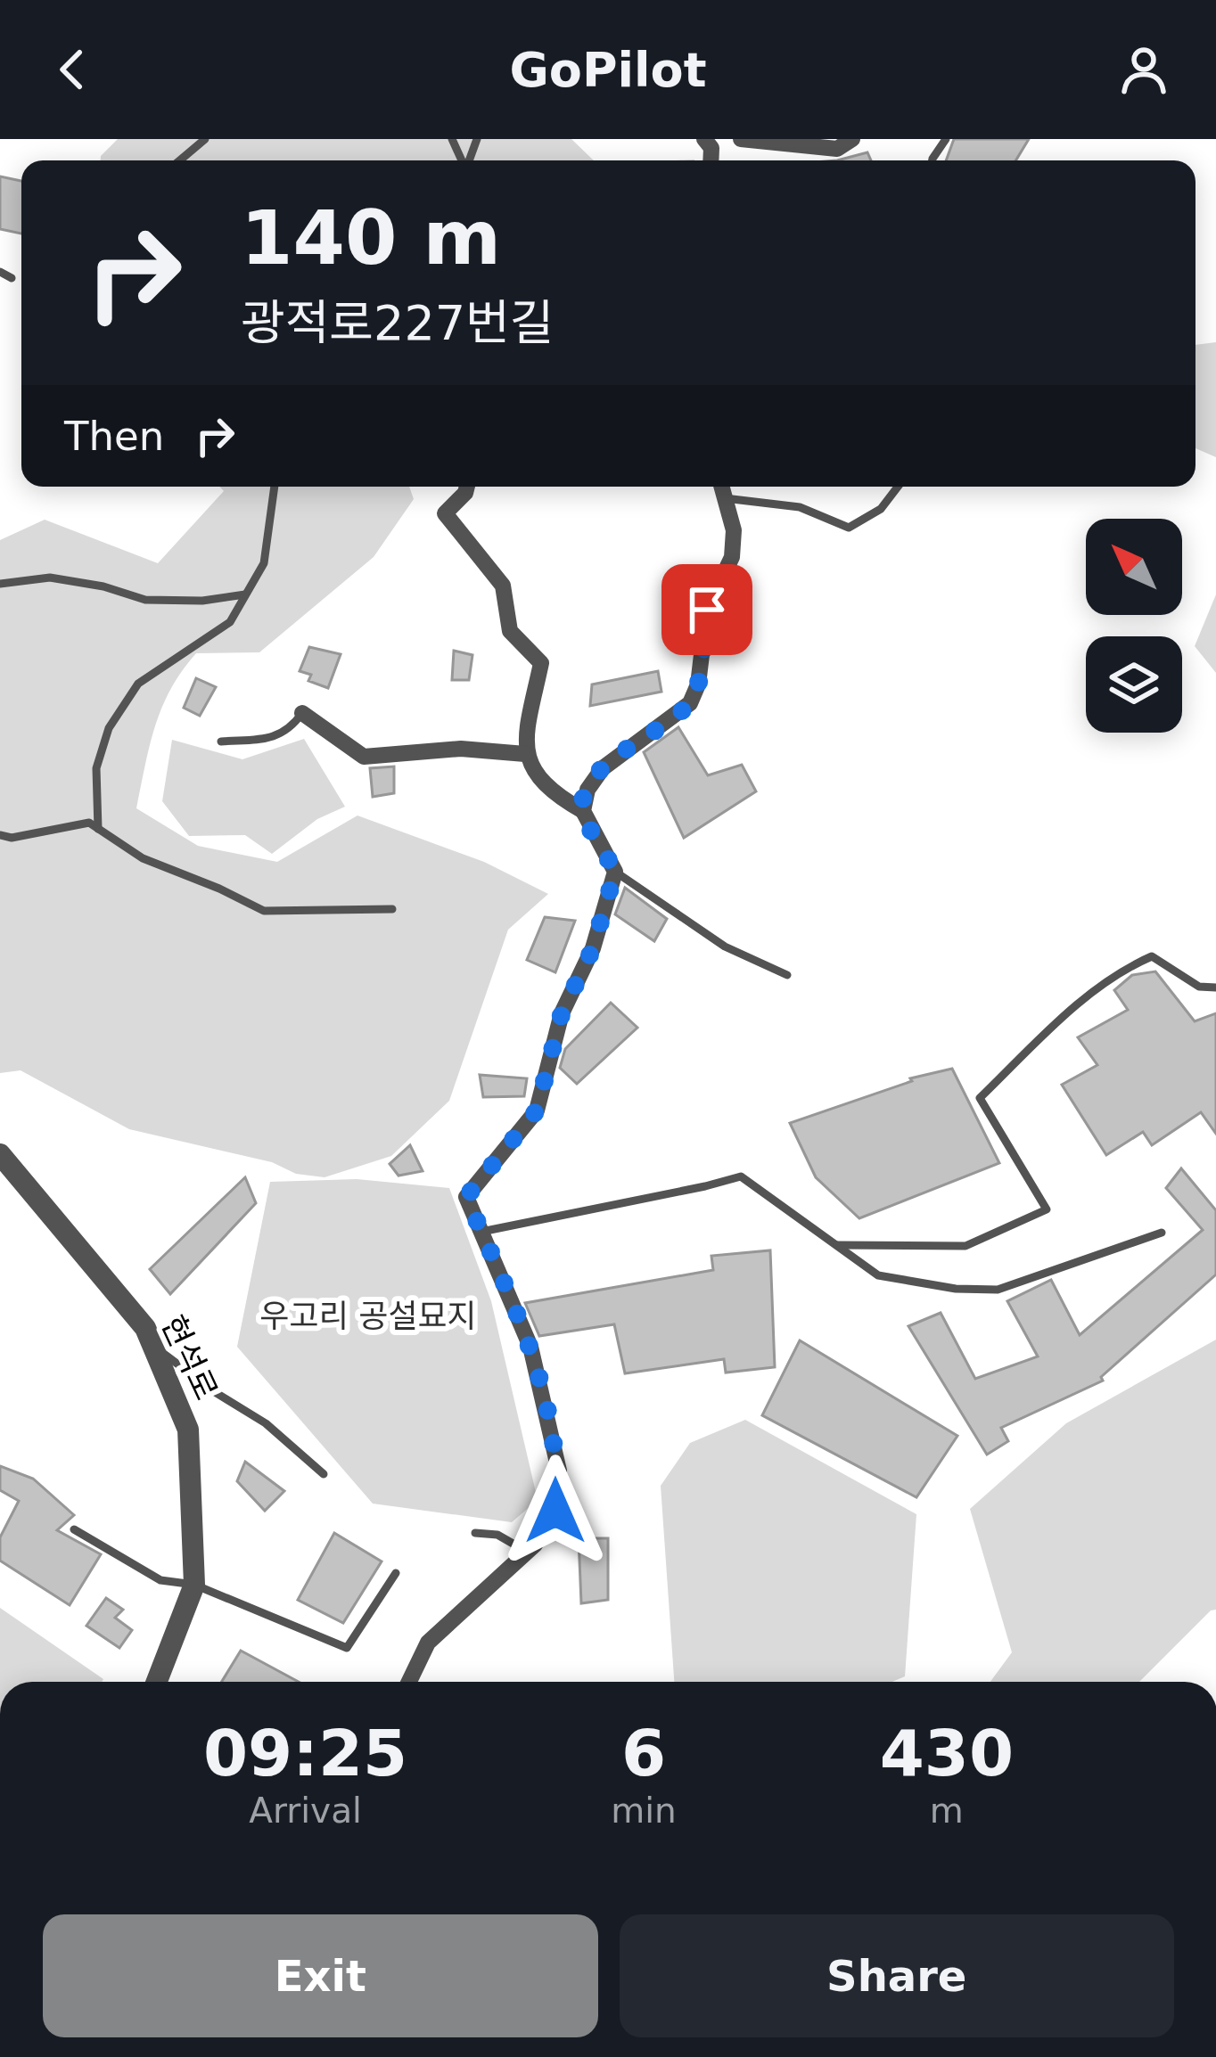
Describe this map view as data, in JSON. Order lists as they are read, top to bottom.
{
  "streets": {
    "street": ["현석로"]
  },
  "parks": ["우고리 공설묘지"],
  "north": "top left",
  "page": {
    "header": "GoPilot",
    "turn": ["140 m", "광적로227번길"],
    "then": "Then",
    "eta": [
      "09:25",
      "Arrival",
      "6",
      "min",
      "430",
      "m"
    ],
    "buttons": ["Exit", "Share"]
  }
}
